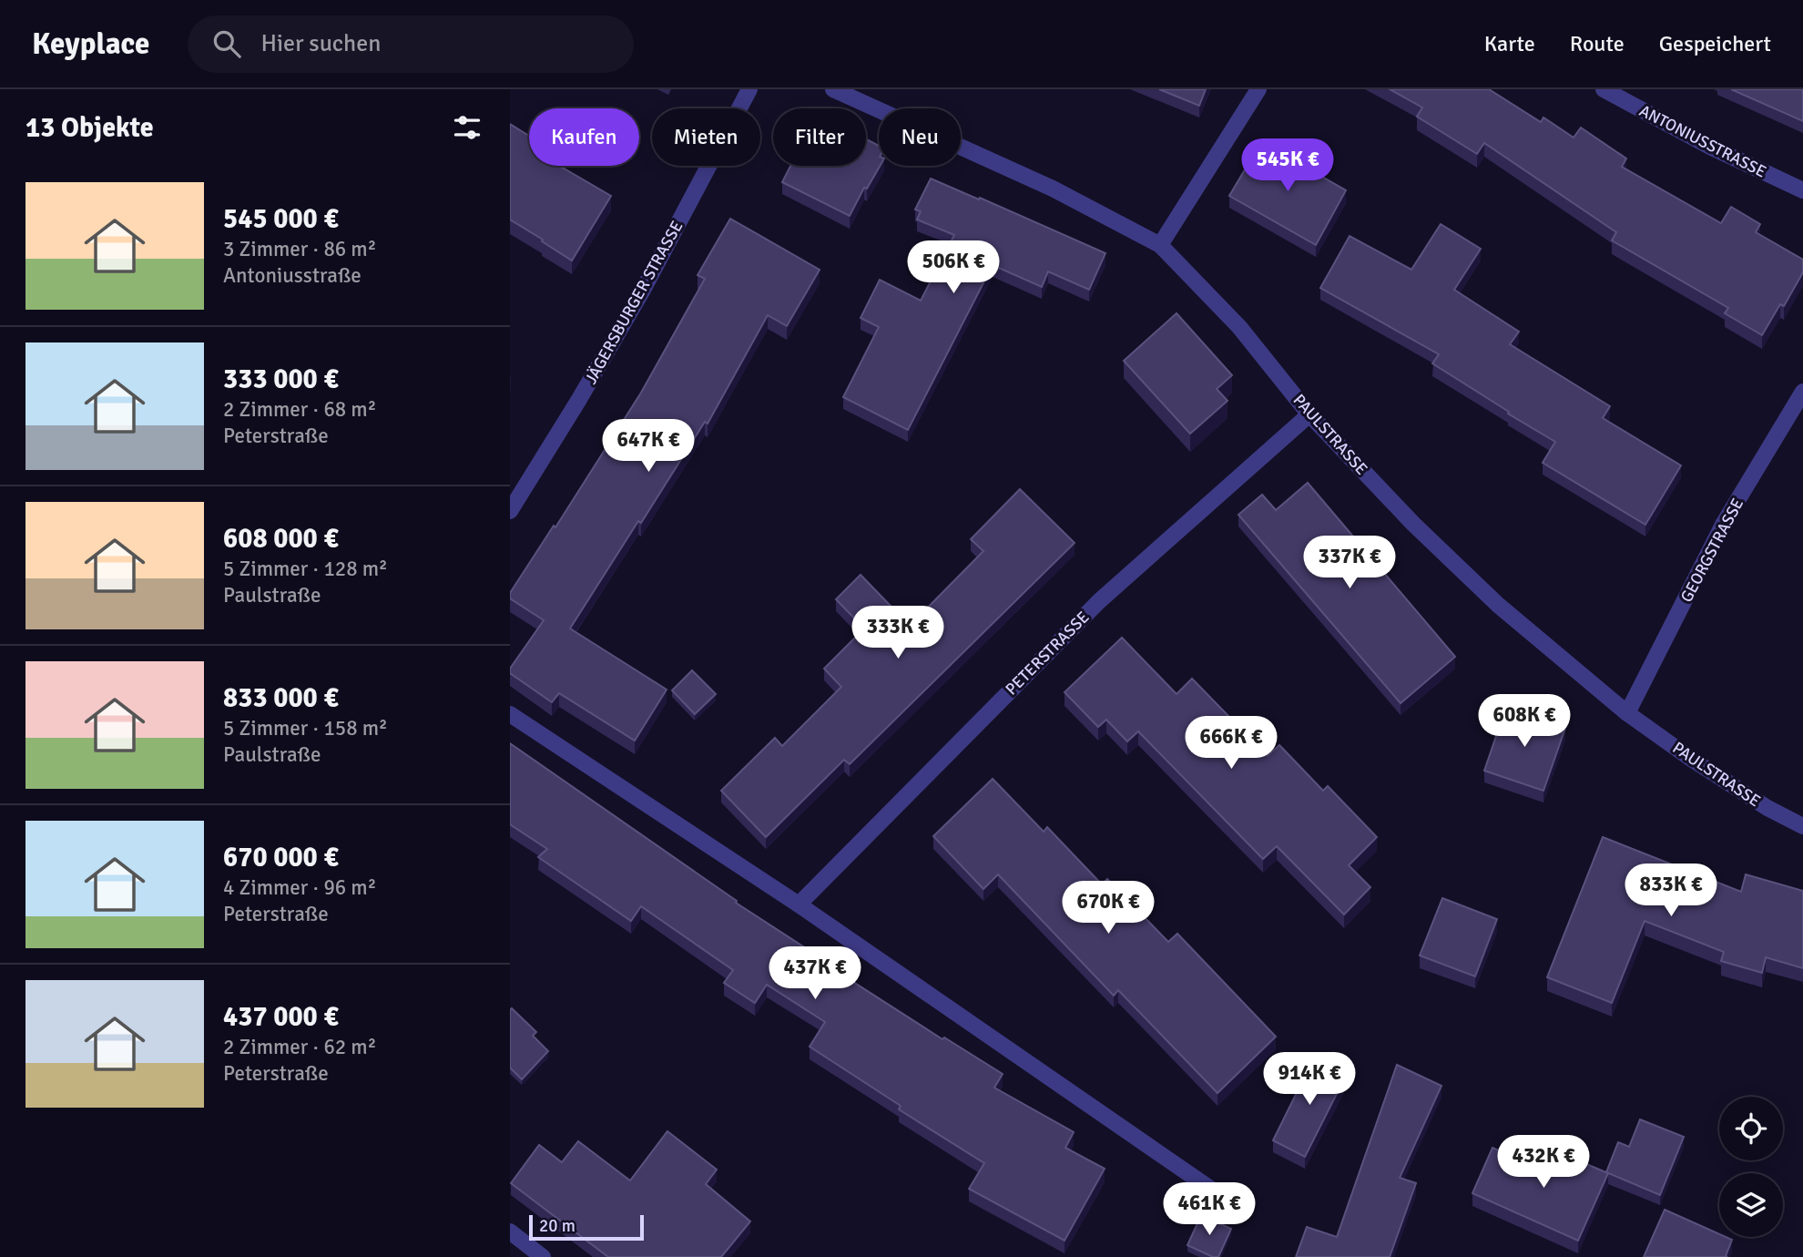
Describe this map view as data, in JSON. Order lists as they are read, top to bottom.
{
  "streets": {
    "street": [
      "ANTONIUSSTRASSE",
      "JÄGERSBURGER STRASSE",
      "PAULSTRASSE",
      "GEORGSTRASSE",
      "PETERSTRASSE"
    ]
  },
  "crossings": [
    ["PAULSTRASSE", "GEORGSTRASSE"],
    ["PAULSTRASSE", "PETERSTRASSE"]
  ],
  "scale_bar": "20 m",
  "page": {
    "header": "Keyplace",
    "search": "Hier suchen",
    "nav": ["Karte", "Route", "Gespeichert"],
    "heading": "13 Objekte",
    "chip": [
      "Kaufen",
      "Mieten",
      "Filter",
      "Neu"
    ],
    "price": [
      "545K €",
      "506K €",
      "647K €",
      "337K €",
      "333K €",
      "608K €",
      "666K €",
      "833K €",
      "670K €",
      "437K €",
      "914K €",
      "432K €",
      "461K €"
    ],
    "list": [
      {
        "name": "545 000 €",
        "note": "3 Zimmer · 86 m² · Antoniusstraße"
      },
      {
        "name": "333 000 €",
        "note": "2 Zimmer · 68 m² · Peterstraße"
      },
      {
        "name": "608 000 €",
        "note": "5 Zimmer · 128 m² · Paulstraße"
      },
      {
        "name": "833 000 €",
        "note": "5 Zimmer · 158 m² · Paulstraße"
      },
      {
        "name": "670 000 €",
        "note": "4 Zimmer · 96 m² · Peterstraße"
      },
      {
        "name": "437 000 €",
        "note": "2 Zimmer · 62 m² · Peterstraße"
      }
    ],
    "scale": "20 m"
  }
}
